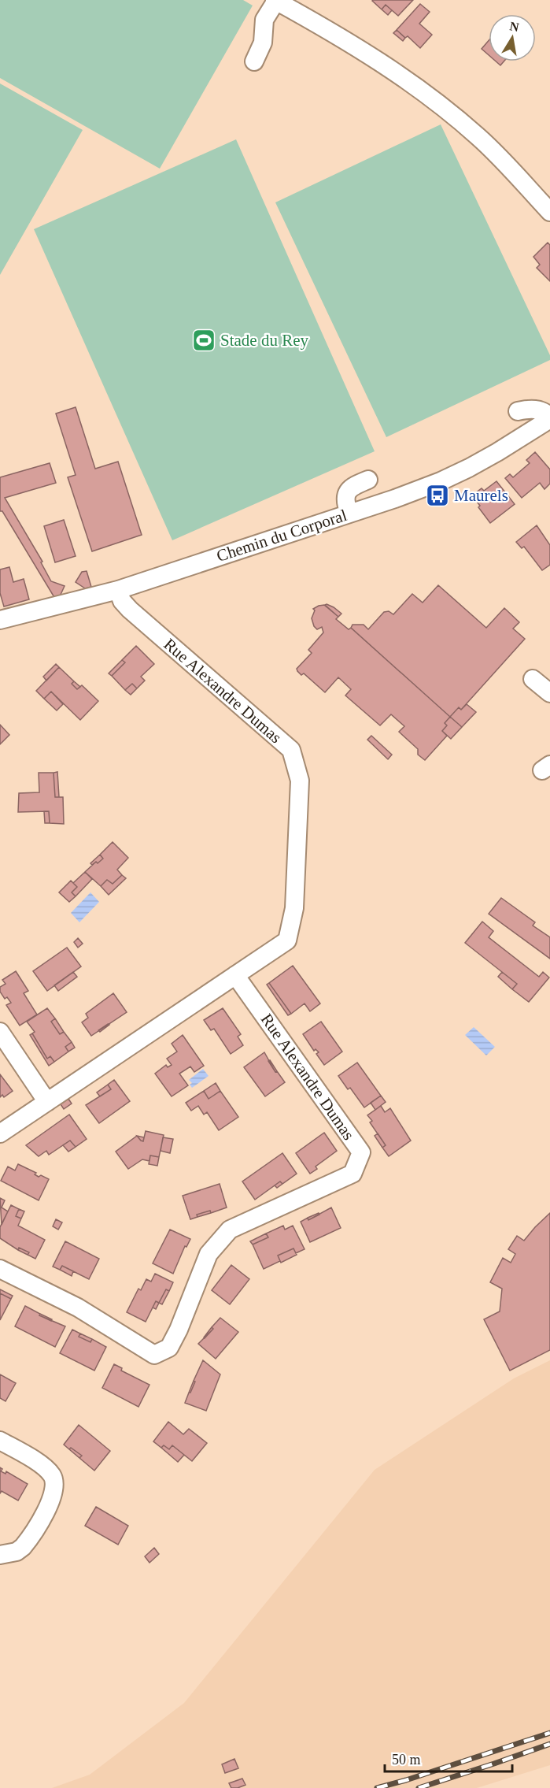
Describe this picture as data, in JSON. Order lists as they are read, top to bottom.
{
  "streets": {
    "street": ["Chemin du Corporal", "Rue Alexandre Dumas"]
  },
  "crossings": [
    ["Chemin du Corporal", "Rue Alexandre Dumas"]
  ],
  "places": {
    "sports": ["Stade du Rey"],
    "bus stop": ["Maurels"]
  },
  "scale_bar": "50 m",
  "north": "top"
}
